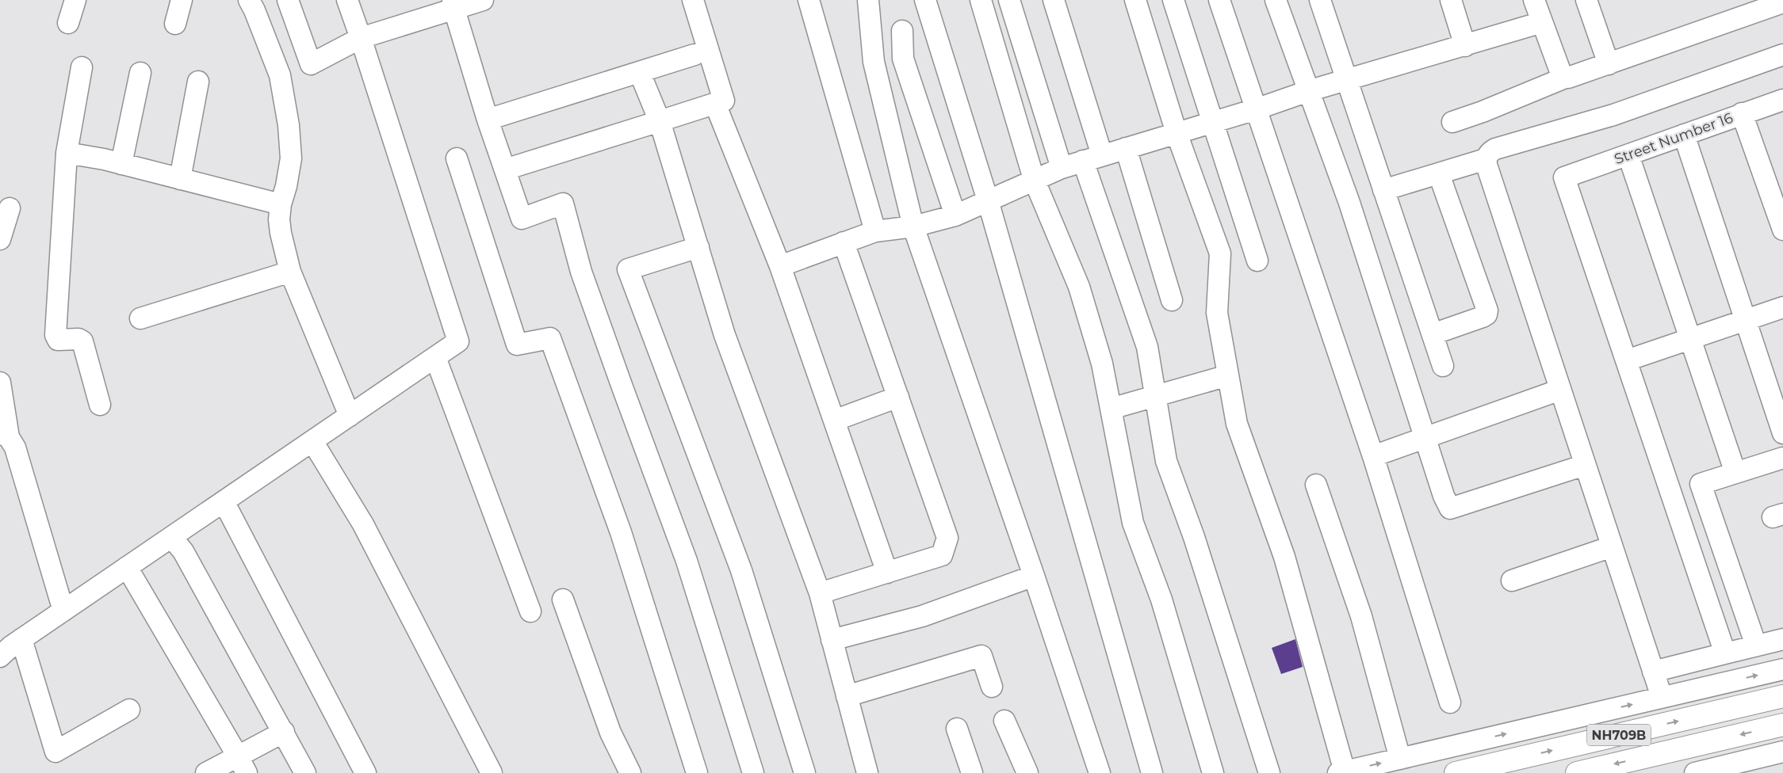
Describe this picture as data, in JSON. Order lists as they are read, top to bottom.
{
  "streets": {
    "highway": ["NH709B"],
    "street": ["Street Number 16"]
  }
}
